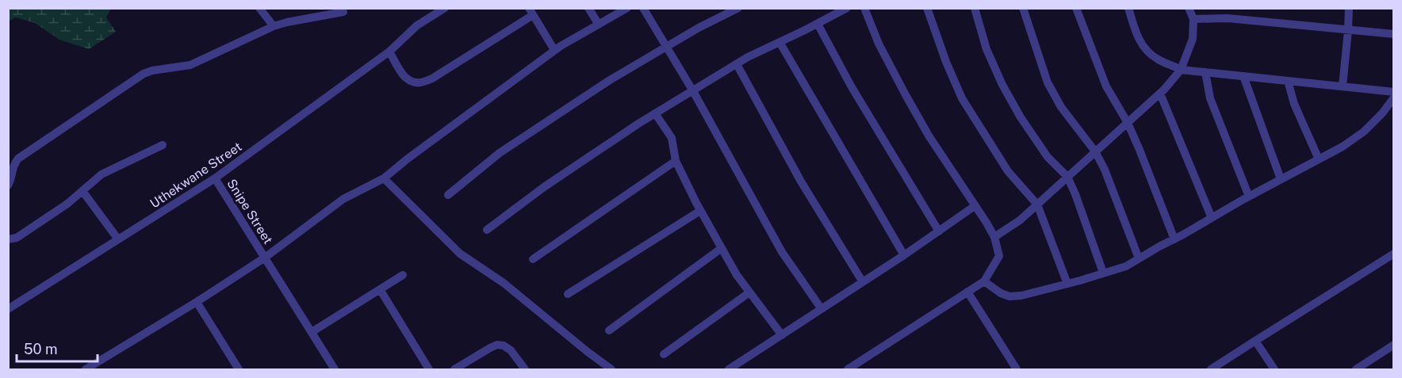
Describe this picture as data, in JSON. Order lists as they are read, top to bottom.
{
  "streets": {
    "street": ["Uthekwane Street", "Snipe Street"]
  },
  "crossings": [
    ["Uthekwane Street", "Snipe Street"]
  ],
  "scale_bar": "50 m"
}
